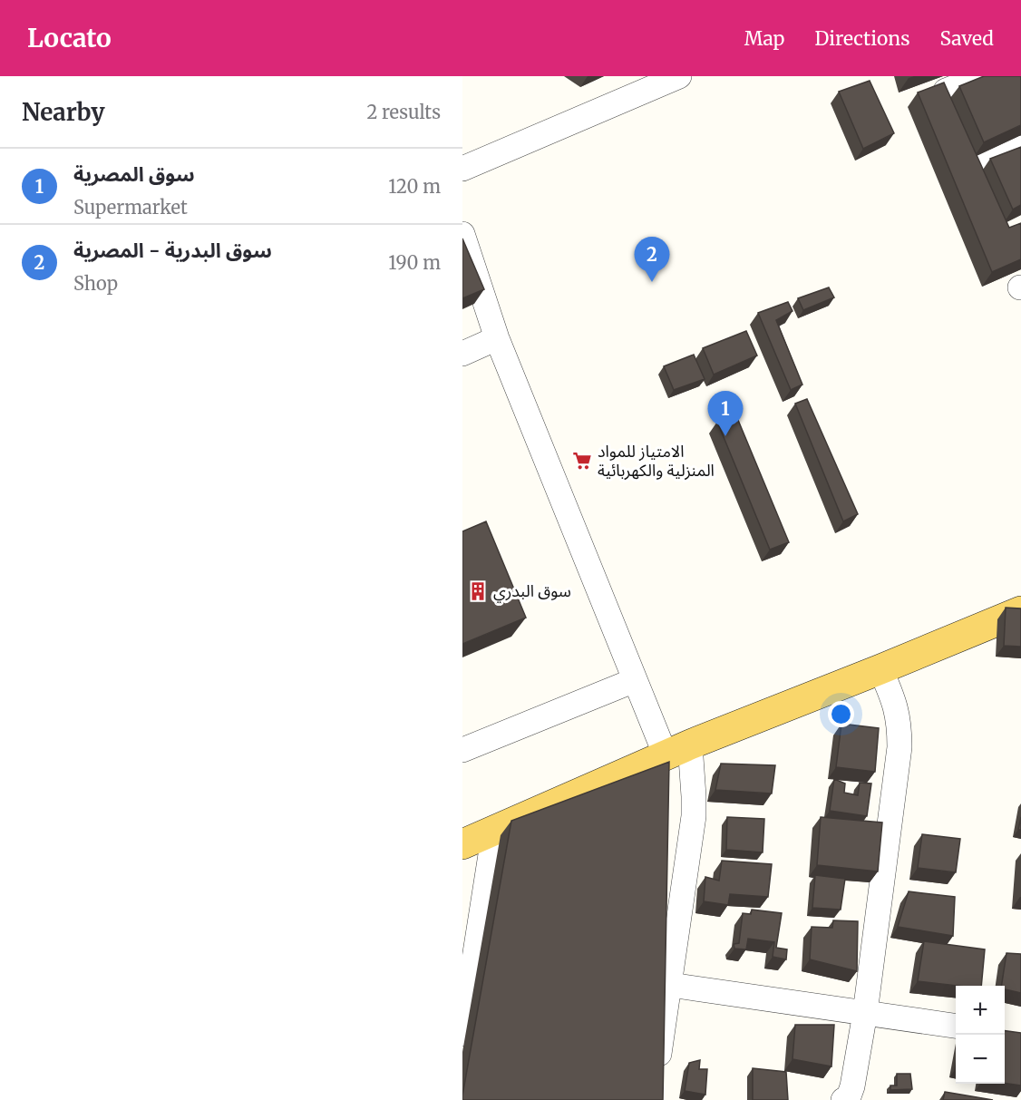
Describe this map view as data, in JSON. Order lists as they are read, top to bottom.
{
  "places": {
    "supermarket": ["الامتياز للمواد المنزلية والكهربائية"],
    "building": ["سوق البدري"]
  },
  "page": {
    "header": "Locato",
    "nav": ["Map", "Directions", "Saved"],
    "heading": ["Nearby", "2 results"],
    "list": [
      {
        "mark": "1",
        "name": "سوق المصرية",
        "note": "Supermarket",
        "value": "120 m"
      },
      {
        "mark": "2",
        "name": "سوق البدرية - المصرية",
        "note": "Shop",
        "value": "190 m"
      }
    ],
    "pins": ["2", "1"],
    "map_buttons": ["+", "−"]
  }
}
